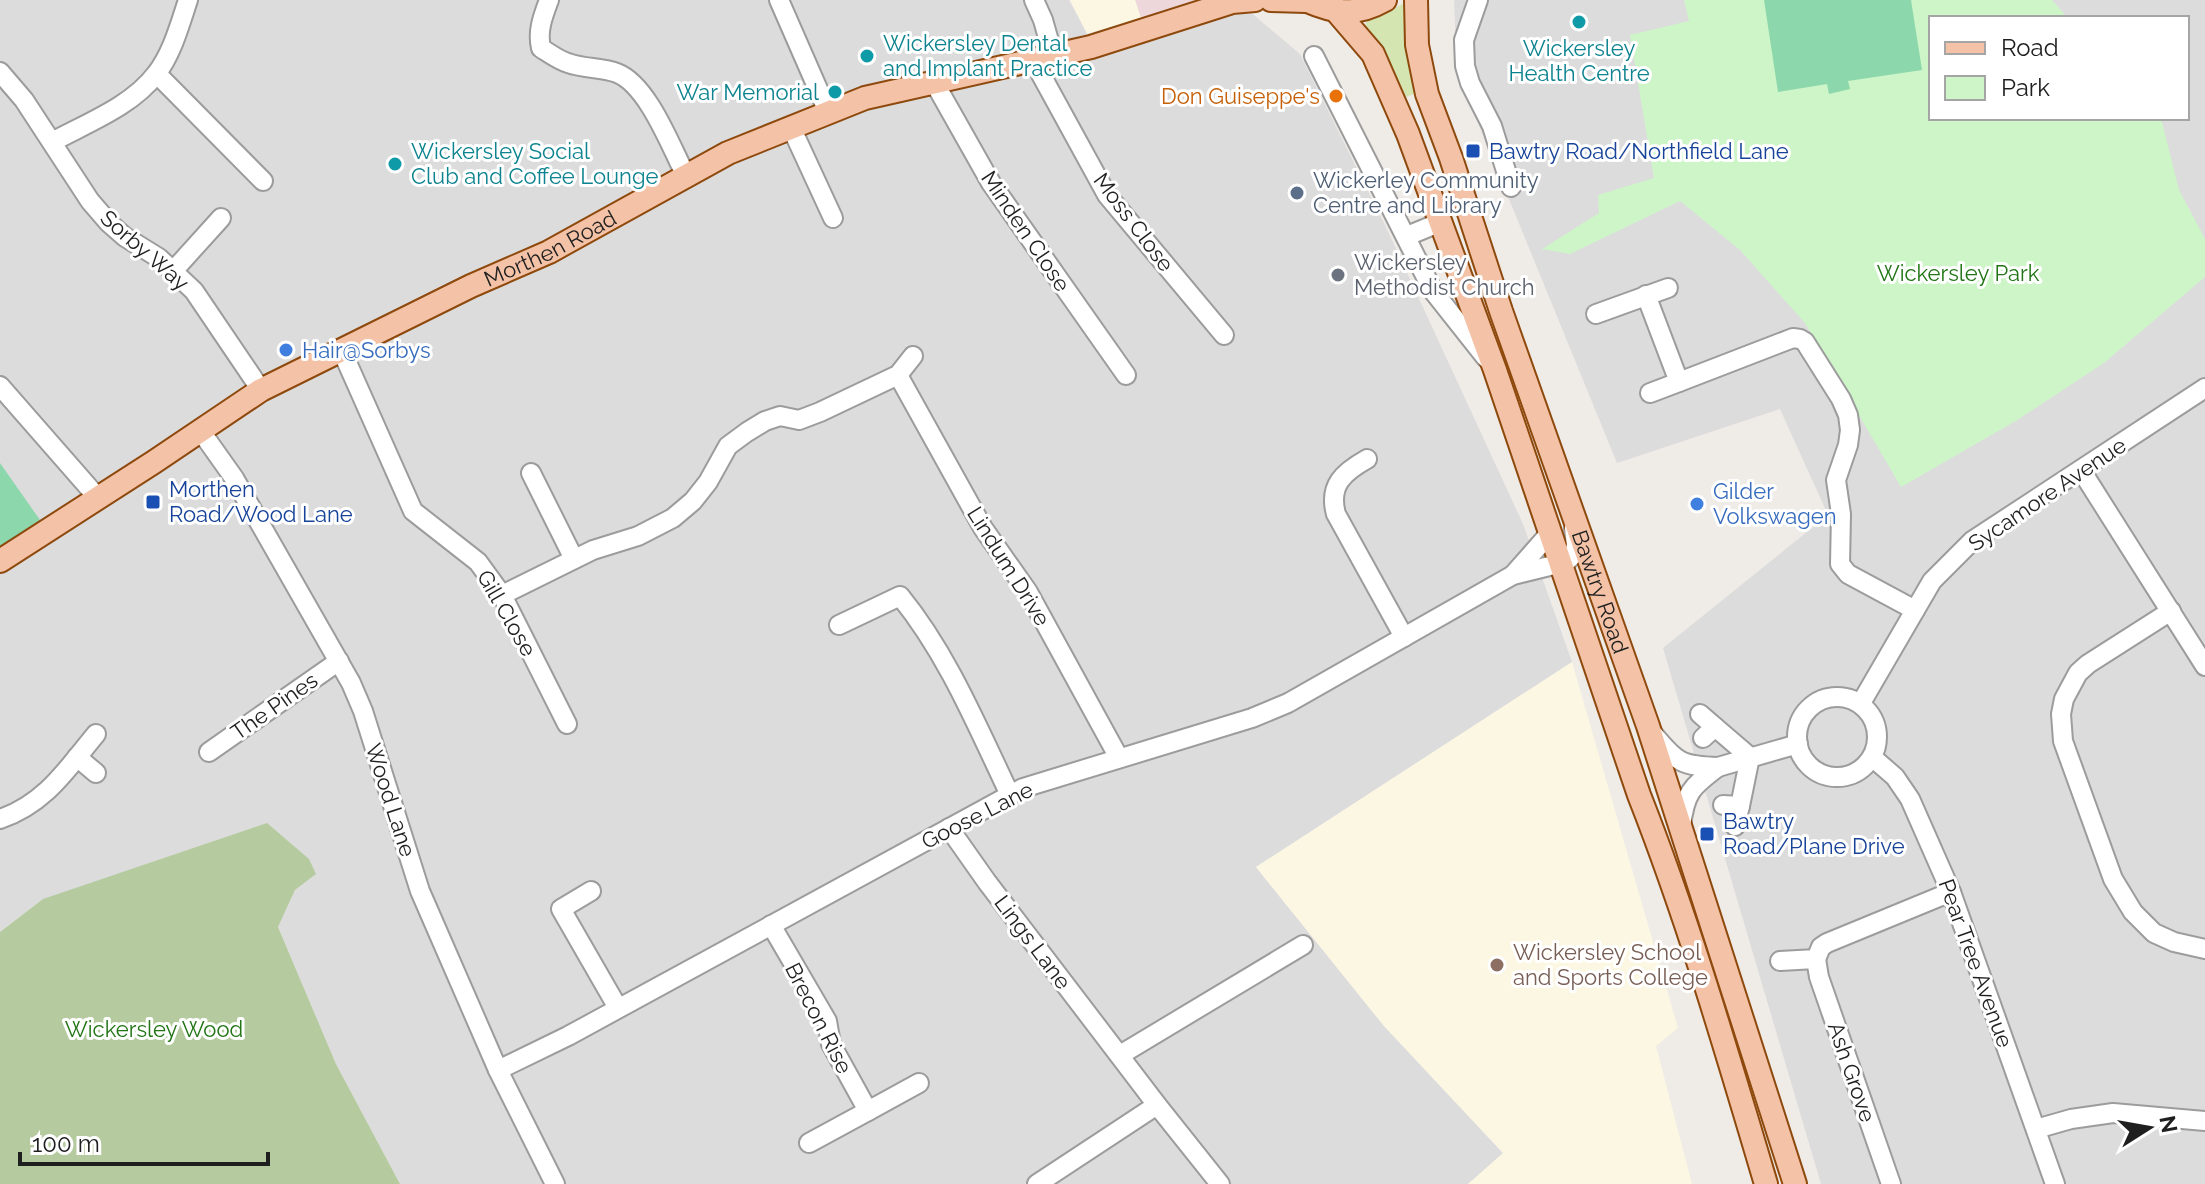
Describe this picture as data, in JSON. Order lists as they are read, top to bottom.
{
  "streets": {
    "main road": ["Morthen Road", "Bawtry Road"],
    "street": [
      "Moss Close",
      "Minden Close",
      "Sorby Way",
      "Sycamore Avenue",
      "Lindum Drive",
      "Gill Close",
      "The Pines",
      "Wood Lane",
      "Goose Lane",
      "Lings Lane",
      "Pear Tree Avenue",
      "Brecon Rise",
      "Ash Grove"
    ]
  },
  "crossings": [
    ["Moss Close", "Morthen Road"],
    ["Minden Close", "Morthen Road"],
    ["Morthen Road", "Sorby Way"],
    ["Morthen Road", "Gill Close"],
    ["Morthen Road", "Wood Lane"],
    ["Sycamore Avenue", "Pear Tree Avenue"],
    ["Lindum Drive", "Goose Lane"],
    ["Bawtry Road", "Goose Lane"],
    ["The Pines", "Wood Lane"],
    ["Wood Lane", "Goose Lane"],
    ["Goose Lane", "Lings Lane"],
    ["Goose Lane", "Brecon Rise"]
  ],
  "parks": ["Wickersley Park", "Wickersley Wood"],
  "places": {
    "other": [
      "Wickersley Health Centre",
      "Wickersley Dental and Implant Practice",
      "War Memorial",
      "Don Guiseppe's",
      "Wickersley Social Club and Coffee Lounge",
      "Wickerley Community Centre and Library",
      "Wickersley Methodist Church",
      "Hair@Sorbys",
      "Gilder Volkswagen",
      "Wickersley School and Sports College"
    ],
    "transit": ["Bawtry Road/Northfield Lane", "Morthen Road/Wood Lane", "Bawtry Road/Plane Drive"]
  },
  "legend": ["Road", "Park"],
  "scale_bar": "100 m",
  "north": "right"
}
